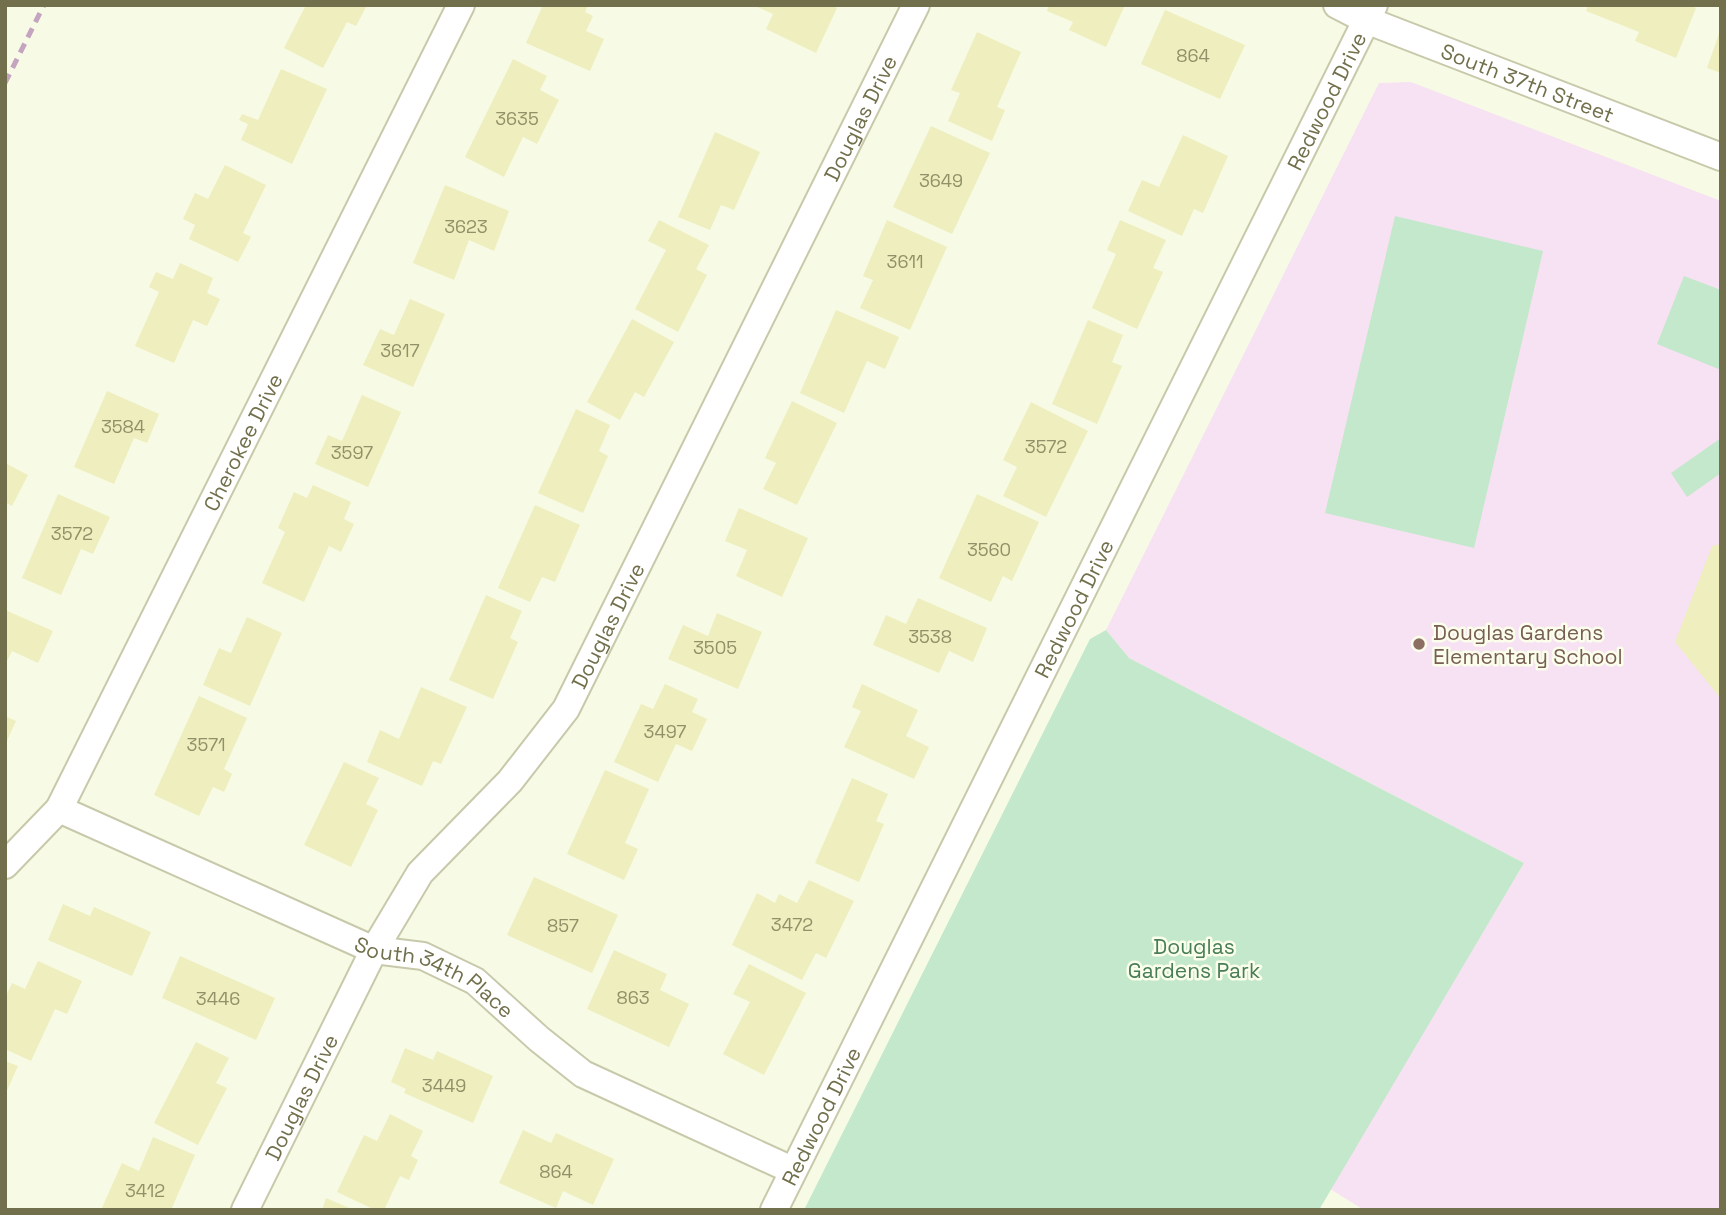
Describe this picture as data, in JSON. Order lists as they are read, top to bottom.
{
  "streets": {
    "street": [
      "South 37th Street",
      "Redwood Drive",
      "Douglas Drive",
      "Cherokee Drive",
      "South 34th Place"
    ]
  },
  "crossings": [
    ["South 37th Street", "Redwood Drive"],
    ["Redwood Drive", "South 34th Place"],
    ["Douglas Drive", "South 34th Place"],
    ["Cherokee Drive", "South 34th Place"]
  ],
  "parks": ["Douglas Gardens Park"],
  "places": ["Douglas Gardens Elementary School"],
  "house_numbers": [
    "864",
    "3635",
    "3649",
    "3623",
    "3611",
    "3617",
    "3584",
    "3572",
    "3597",
    "3572",
    "3560",
    "3538",
    "3505",
    "3497",
    "3571",
    "3472",
    "857",
    "863",
    "3446",
    "3449",
    "864",
    "3412"
  ]
}
